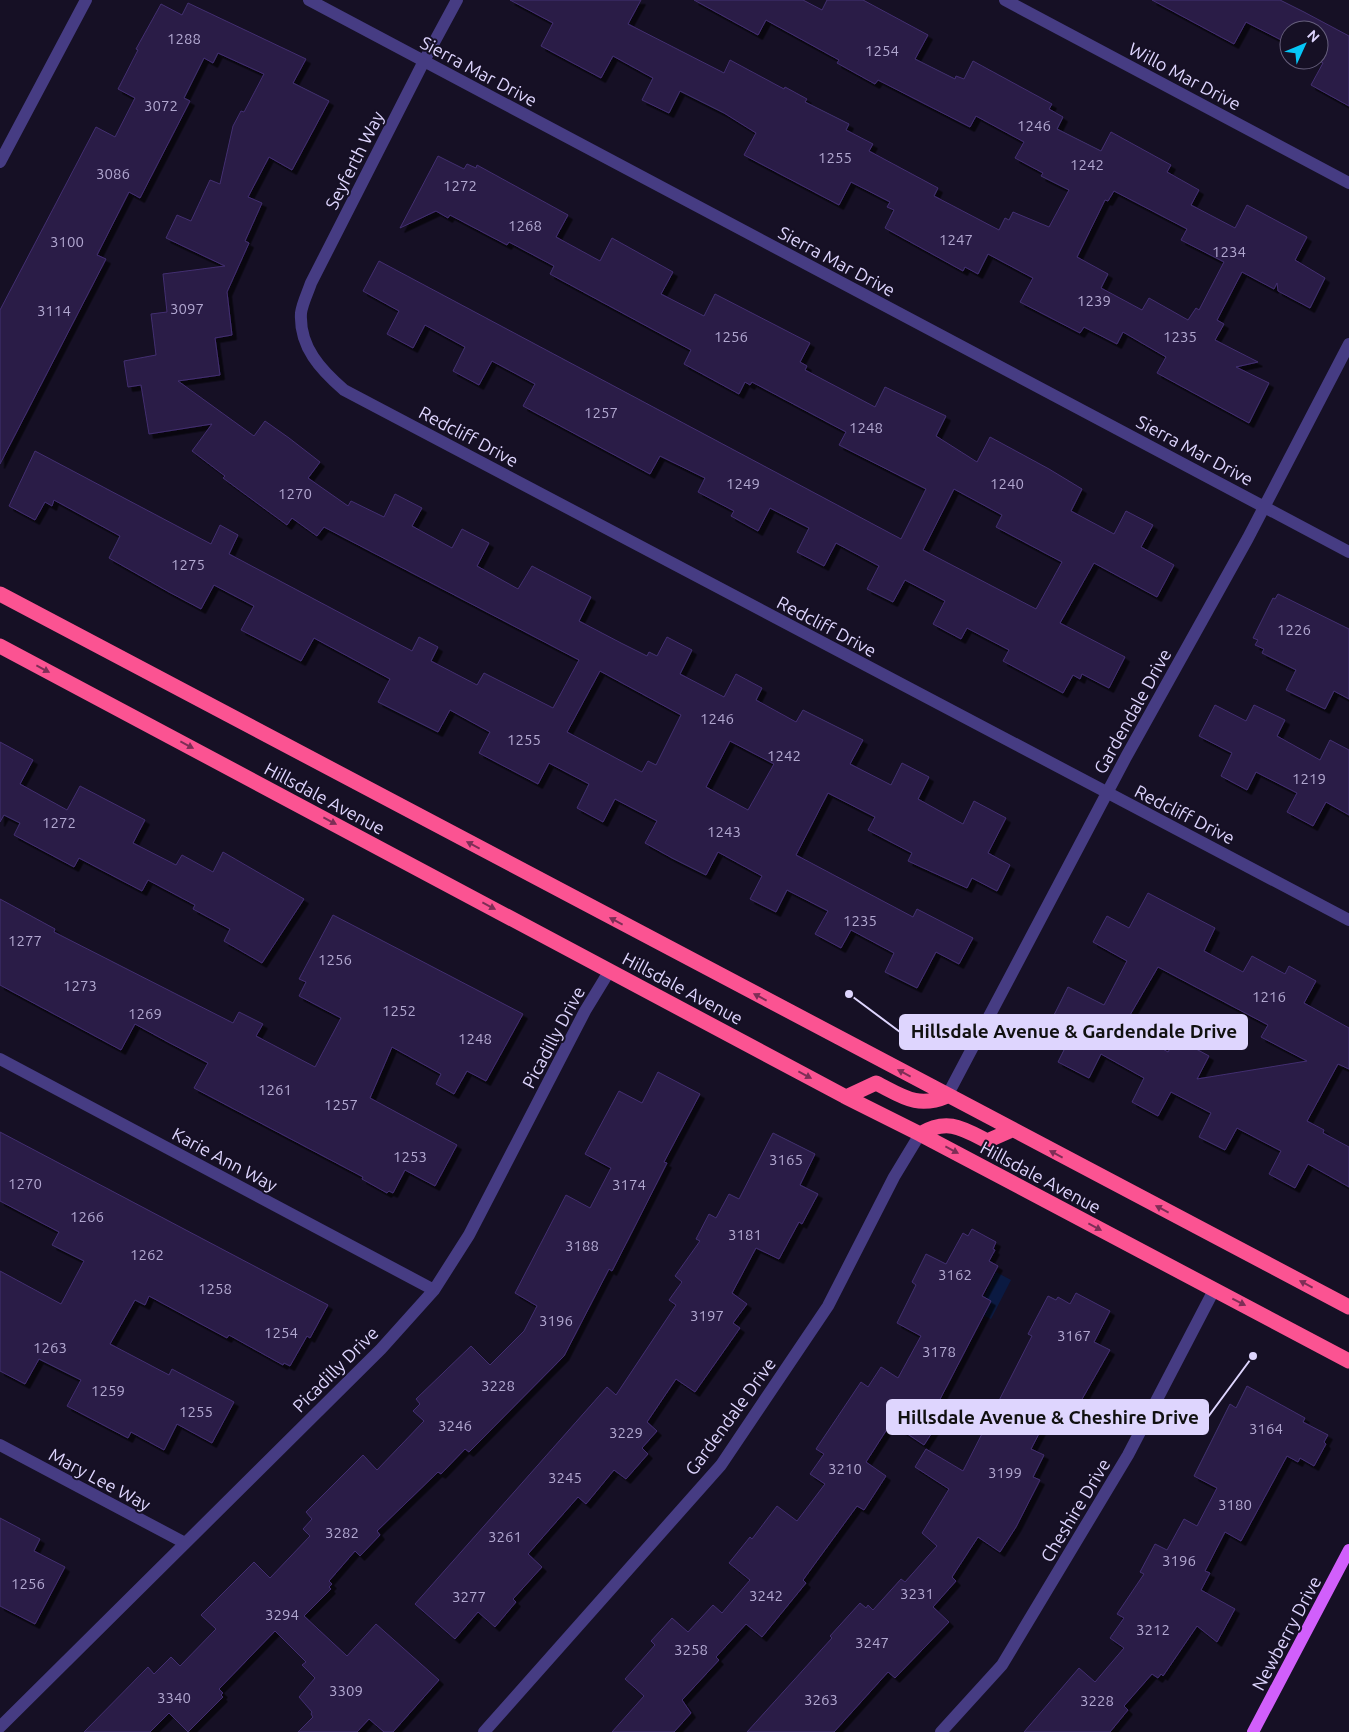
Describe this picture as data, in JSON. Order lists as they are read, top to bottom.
{
  "streets": {
    "highway": ["Hillsdale Avenue"],
    "main road": ["Newberry Drive"],
    "street": [
      "Sierra Mar Drive",
      "Willo Mar Drive",
      "Seyferth Way",
      "Redcliff Drive",
      "Gardendale Drive",
      "Picadilly Drive",
      "Karie Ann Way",
      "Mary Lee Way",
      "Cheshire Drive"
    ]
  },
  "crossings": [
    ["Sierra Mar Drive", "Seyferth Way"],
    ["Sierra Mar Drive", "Gardendale Drive"],
    ["Seyferth Way", "Redcliff Drive"],
    ["Redcliff Drive", "Gardendale Drive"],
    ["Gardendale Drive", "Hillsdale Avenue"],
    ["Hillsdale Avenue", "Picadilly Drive"],
    ["Hillsdale Avenue", "Cheshire Drive"],
    ["Picadilly Drive", "Karie Ann Way"],
    ["Picadilly Drive", "Mary Lee Way"]
  ],
  "places": ["Hillsdale Avenue & Gardendale Drive", "Hillsdale Avenue & Cheshire Drive"],
  "house_numbers": [
    "1288",
    "1254",
    "3072",
    "1246",
    "1255",
    "1242",
    "3086",
    "1272",
    "1268",
    "1247",
    "3100",
    "1234",
    "1239",
    "3097",
    "3114",
    "1256",
    "1235",
    "1257",
    "1248",
    "1249",
    "1240",
    "1270",
    "1275",
    "1226",
    "1246",
    "1255",
    "1242",
    "1219",
    "1272",
    "1243",
    "1235",
    "1277",
    "1256",
    "1273",
    "1216",
    "1252",
    "1269",
    "1248",
    "1261",
    "1257",
    "1253",
    "3165",
    "1270",
    "3174",
    "1266",
    "3181",
    "3188",
    "1262",
    "3162",
    "1258",
    "3197",
    "3196",
    "1254",
    "3167",
    "1263",
    "3178",
    "3228",
    "1259",
    "1255",
    "3246",
    "3164",
    "3229",
    "3210",
    "3199",
    "3245",
    "3180",
    "3282",
    "3261",
    "3196",
    "1256",
    "3231",
    "3242",
    "3277",
    "3294",
    "3212",
    "3247",
    "3258",
    "3309",
    "3340",
    "3263",
    "3228"
  ],
  "north": "top right"
}
